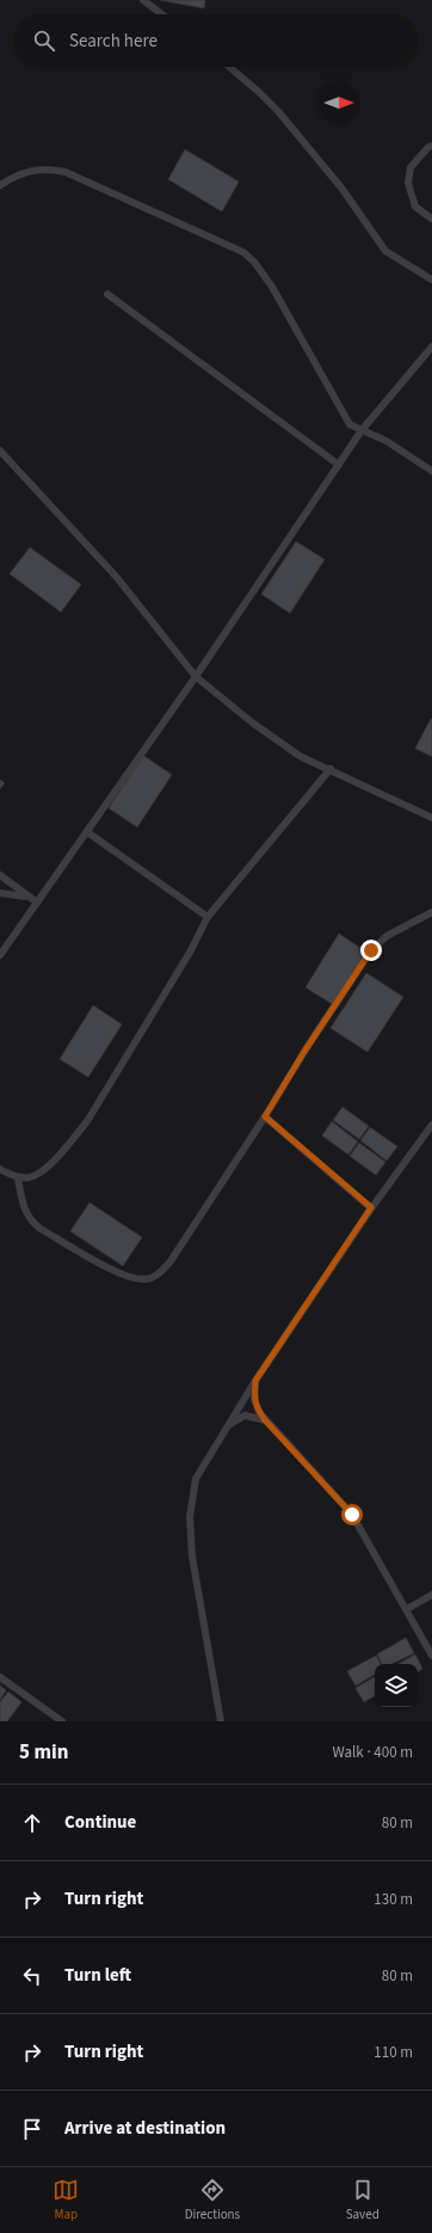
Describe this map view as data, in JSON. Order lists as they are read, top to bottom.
{
  "north": "right",
  "page": {
    "search": "Search here",
    "heading": ["5 min", "Walk · 400 m"],
    "list": [
      ["Continue", "80 m"],
      ["Turn right", "130 m"],
      ["Turn left", "80 m"],
      ["Turn right", "110 m"],
      "Arrive at destination"
    ],
    "nav": ["Map", "Directions", "Saved"]
  }
}
